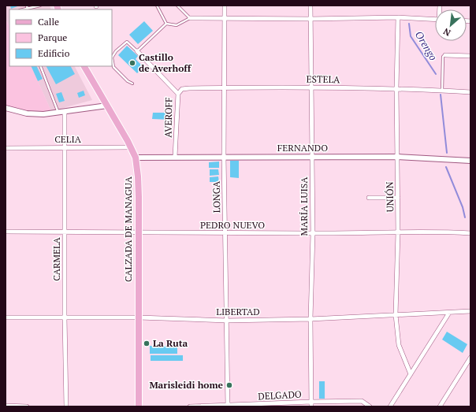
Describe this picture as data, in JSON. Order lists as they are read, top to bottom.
{
  "streets": {
    "main road": ["CALZADA DE MANAGUA"],
    "street": [
      "ESTELA",
      "AVEROFF",
      "CELIA",
      "FERNANDO",
      "LONGA",
      "UNIÓN",
      "MARÍA LUISA",
      "PEDRO NUEVO",
      "CARMELA",
      "LIBERTAD",
      "DELGADO"
    ]
  },
  "crossings": [
    ["ESTELA", "AVEROFF"],
    ["ESTELA", "LONGA"],
    ["ESTELA", "UNIÓN"],
    ["ESTELA", "MARÍA LUISA"],
    ["AVEROFF", "FERNANDO"],
    ["CELIA", "CALZADA DE MANAGUA"],
    ["CELIA", "CARMELA"],
    ["FERNANDO", "LONGA"],
    ["FERNANDO", "UNIÓN"],
    ["FERNANDO", "MARÍA LUISA"],
    ["FERNANDO", "CALZADA DE MANAGUA"],
    ["LONGA", "PEDRO NUEVO"],
    ["LONGA", "LIBERTAD"],
    ["LONGA", "DELGADO"],
    ["UNIÓN", "PEDRO NUEVO"],
    ["UNIÓN", "LIBERTAD"],
    ["MARÍA LUISA", "PEDRO NUEVO"],
    ["MARÍA LUISA", "LIBERTAD"],
    ["MARÍA LUISA", "DELGADO"],
    ["PEDRO NUEVO", "CALZADA DE MANAGUA"],
    ["PEDRO NUEVO", "CARMELA"],
    ["CALZADA DE MANAGUA", "LIBERTAD"],
    ["CARMELA", "LIBERTAD"]
  ],
  "water": ["Orengo"],
  "places": ["Castillo de Averhoff", "La Ruta", "Marisleidi home"],
  "legend": ["Calle", "Parque", "Edificio"],
  "north": "bottom left"
}
